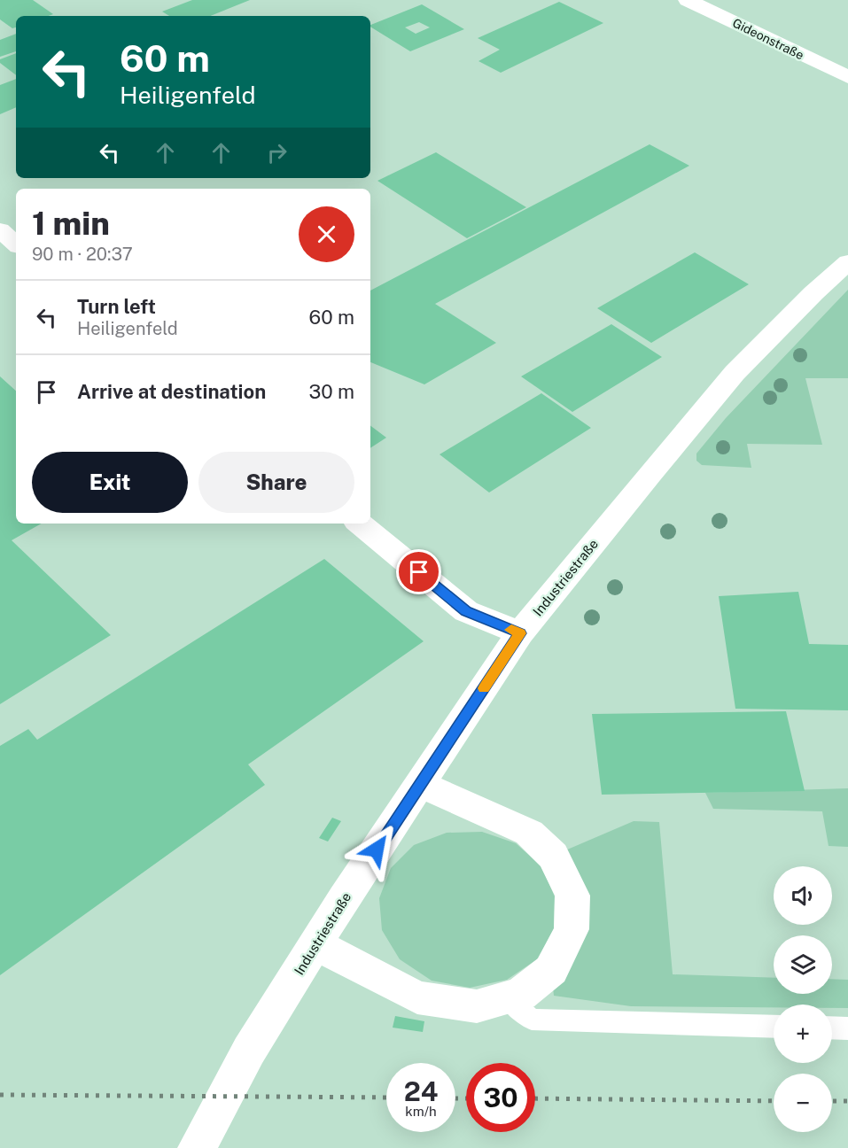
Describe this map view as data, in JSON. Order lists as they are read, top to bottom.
{
  "streets": {
    "street": ["Gideonstraße", "Industriestraße"]
  },
  "page": {
    "turn": ["60 m", "Heiligenfeld"],
    "heading": ["1 min", "90 m · 20:37"],
    "list": [
      {
        "name": "Turn left",
        "note": "Heiligenfeld",
        "value": "60 m"
      },
      {
        "name": "Arrive at destination",
        "value": "30 m"
      }
    ],
    "buttons": ["Exit", "Share"],
    "map_buttons": ["+", "−"],
    "speed": "24 km/h",
    "limit": "30"
  }
}
